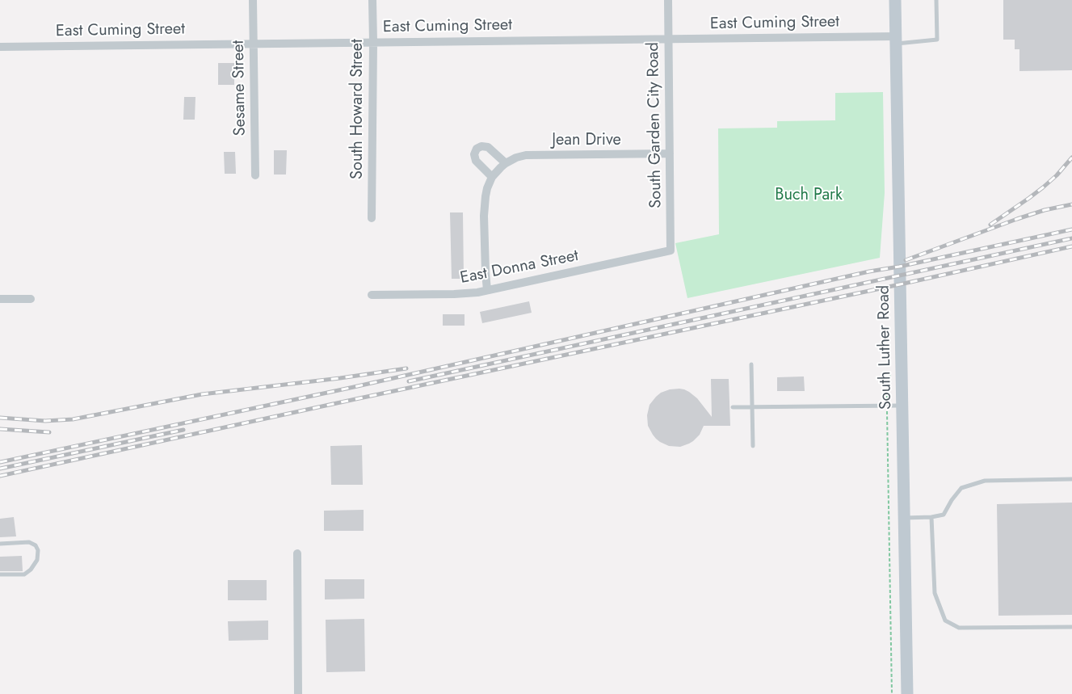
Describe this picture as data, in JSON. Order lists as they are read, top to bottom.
{
  "streets": {
    "street": [
      "East Cuming Street",
      "Sesame Street",
      "South Howard Street",
      "South Garden City Road",
      "Jean Drive",
      "East Donna Street",
      "South Luther Road"
    ]
  },
  "crossings": [
    ["East Cuming Street", "Sesame Street"],
    ["East Cuming Street", "South Howard Street"],
    ["East Cuming Street", "South Garden City Road"],
    ["East Cuming Street", "South Luther Road"],
    ["South Garden City Road", "Jean Drive"],
    ["South Garden City Road", "East Donna Street"],
    ["Jean Drive", "East Donna Street"]
  ],
  "parks": ["Buch Park"]
}
